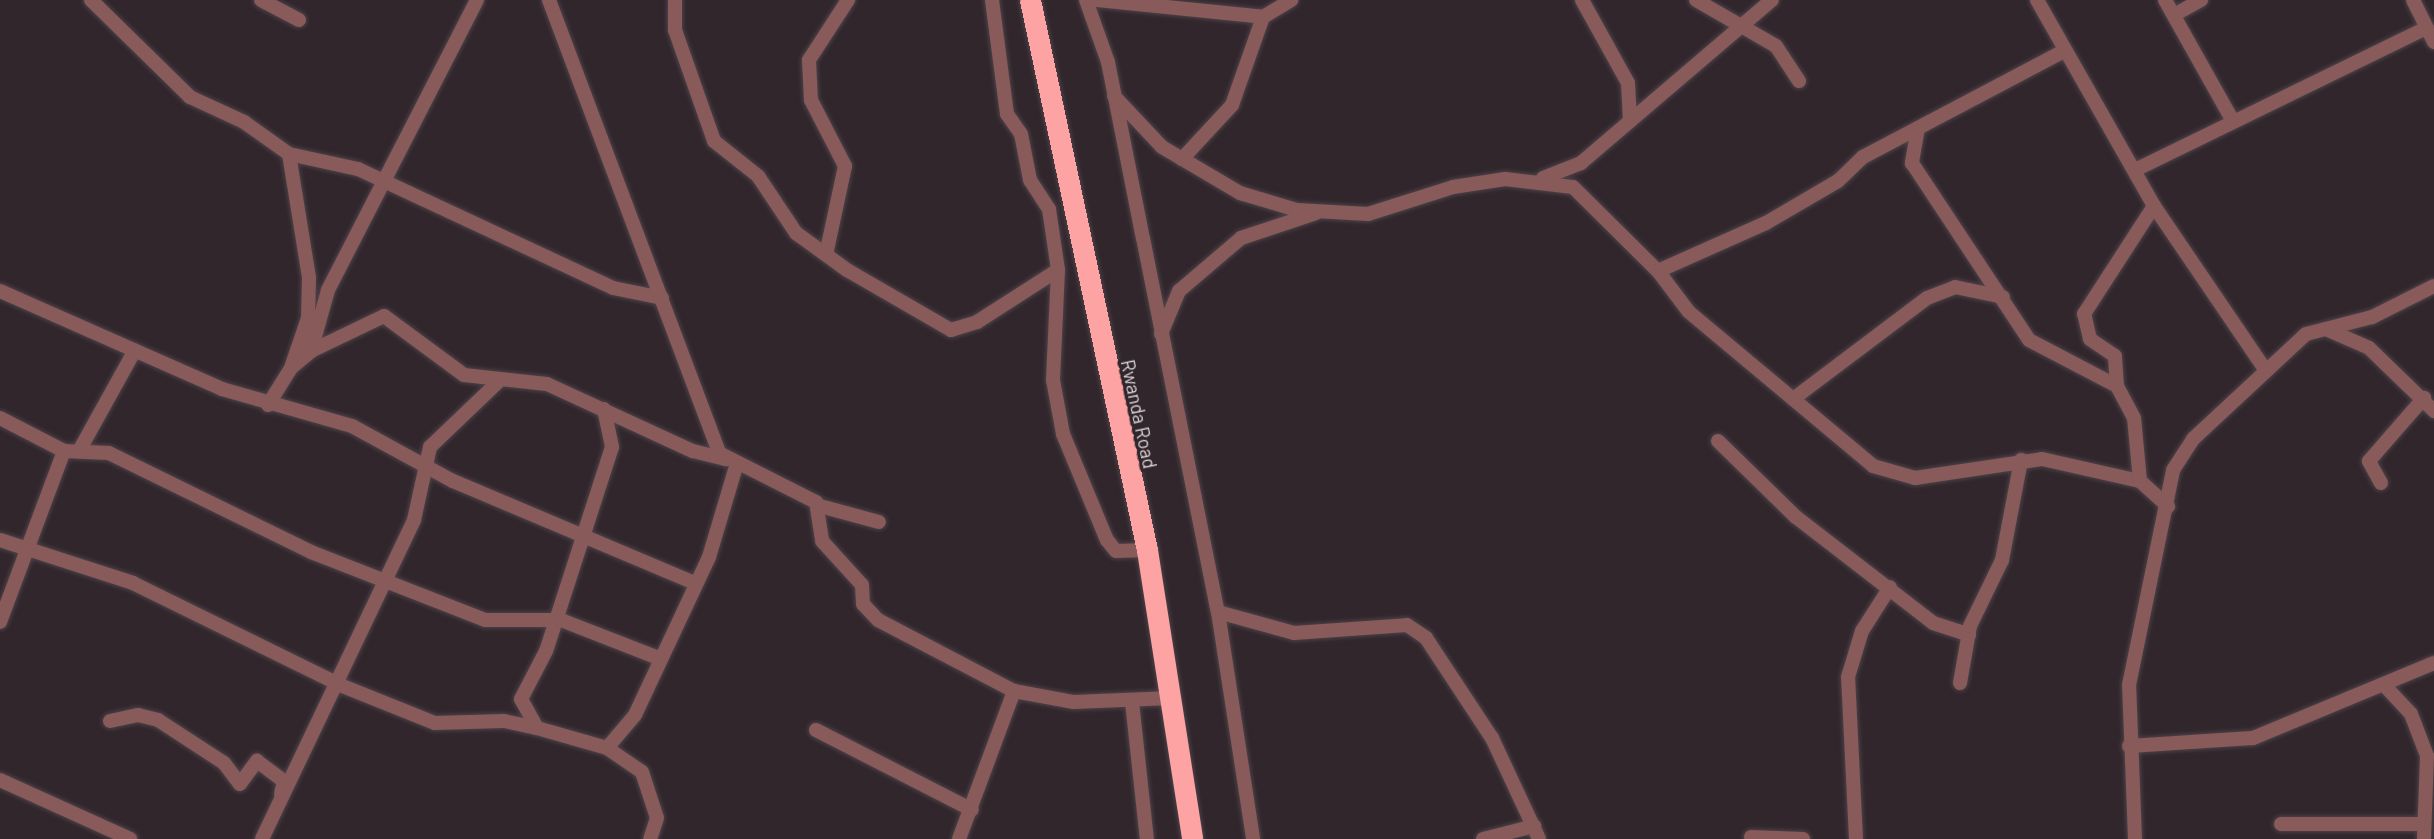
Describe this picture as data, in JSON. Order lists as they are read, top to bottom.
{
  "streets": {
    "highway": ["Rwanda Road"]
  }
}
